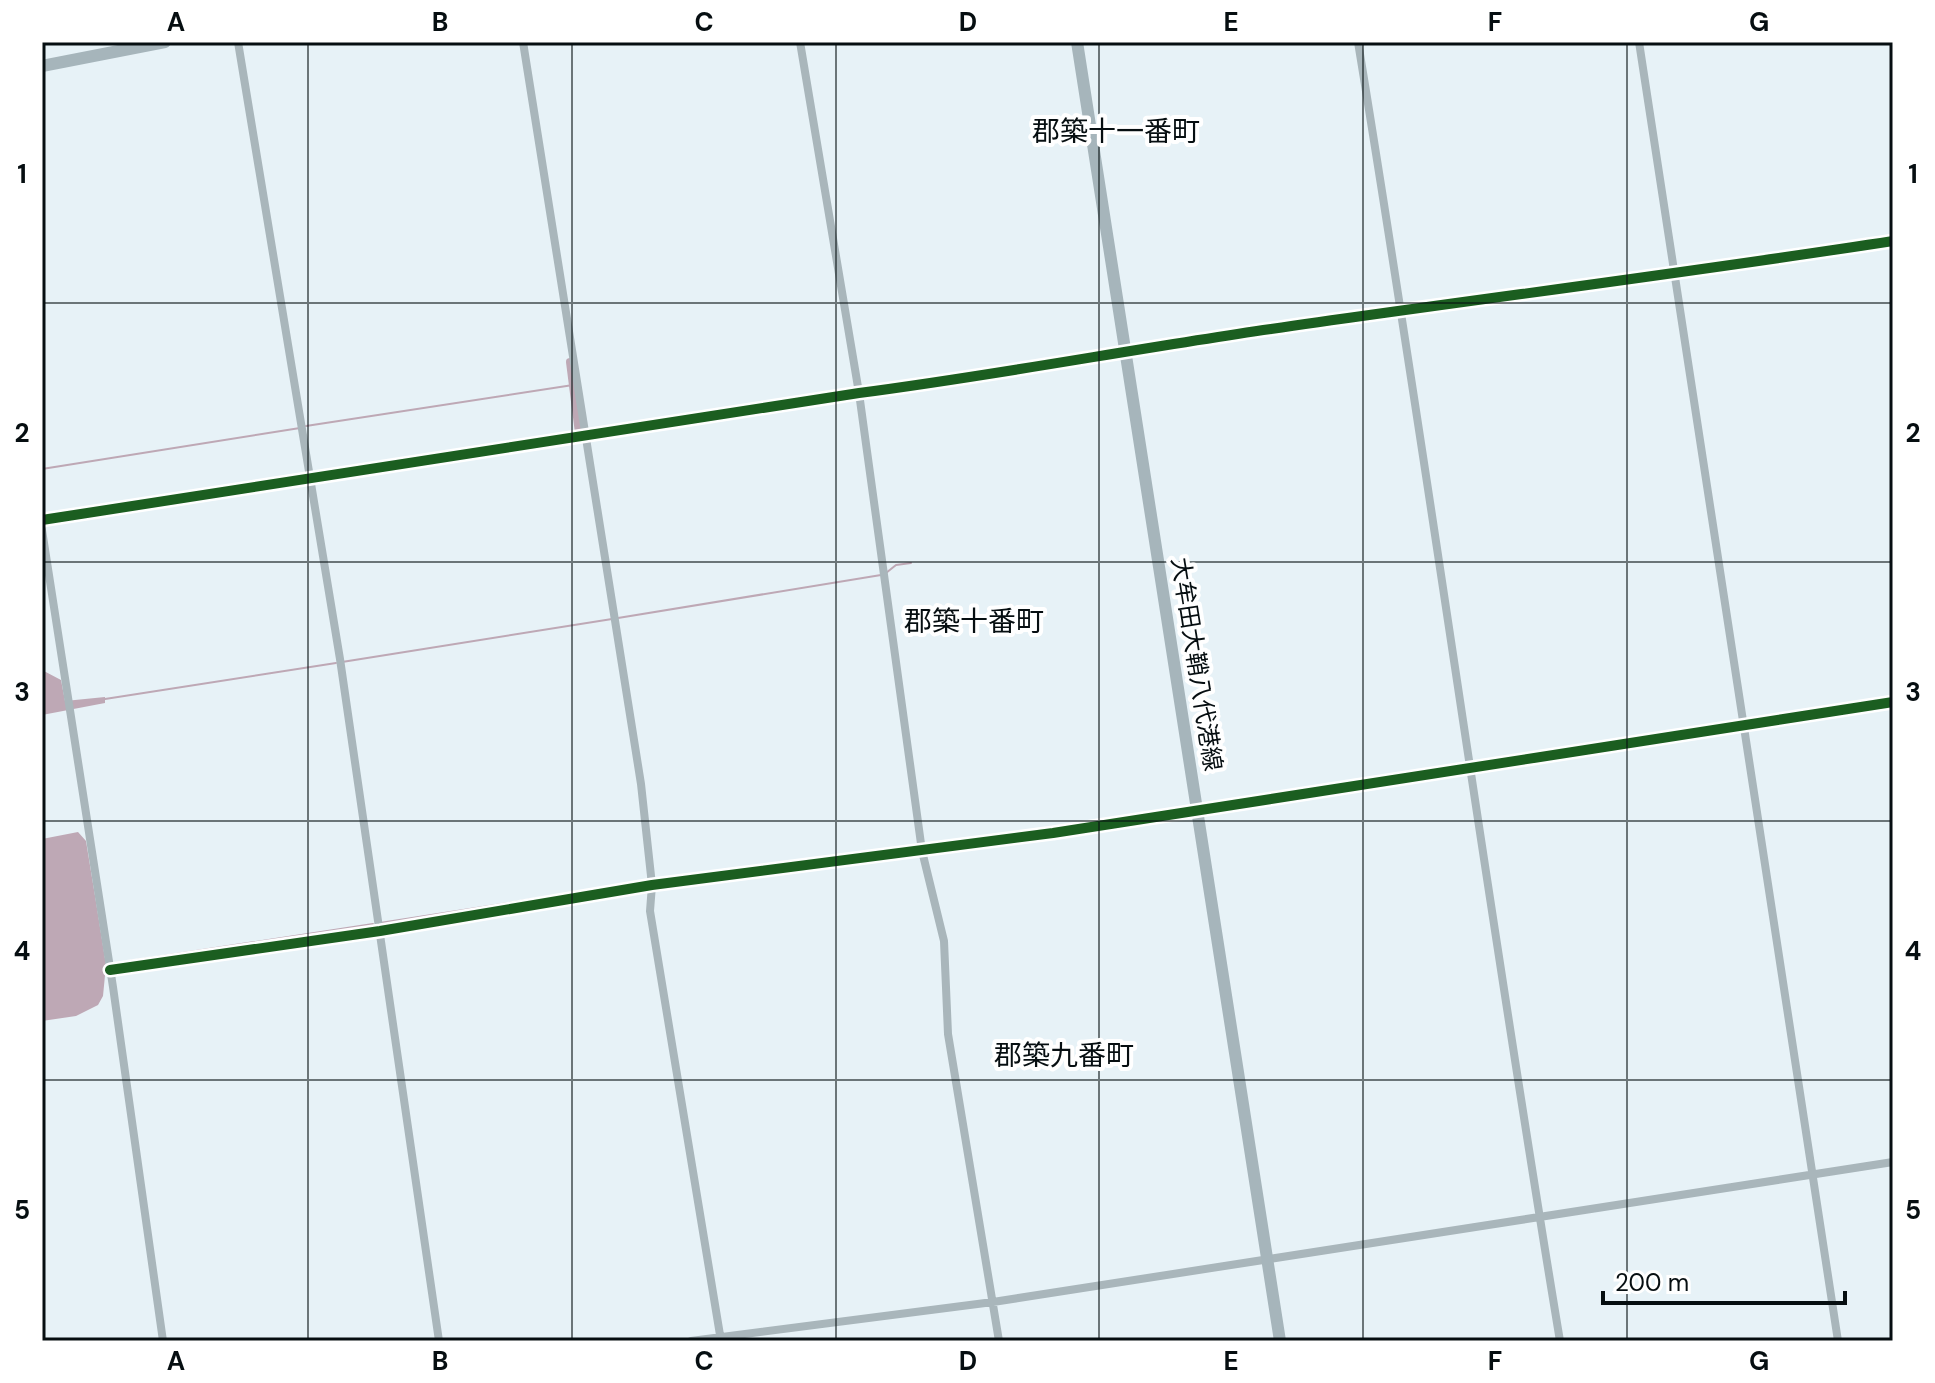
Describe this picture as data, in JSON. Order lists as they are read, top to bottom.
{
  "streets": {
    "main road": ["大牟田大鞘八代港線"]
  },
  "districts": ["郡築十一番町", "郡築十番町", "郡築九番町"],
  "scale_bar": "200 m",
  "grid": {
    "columns": [
      "A",
      "B",
      "C",
      "D",
      "E",
      "F",
      "G"
    ],
    "rows": [
      "1",
      "2",
      "3",
      "4",
      "5"
    ]
  }
}
